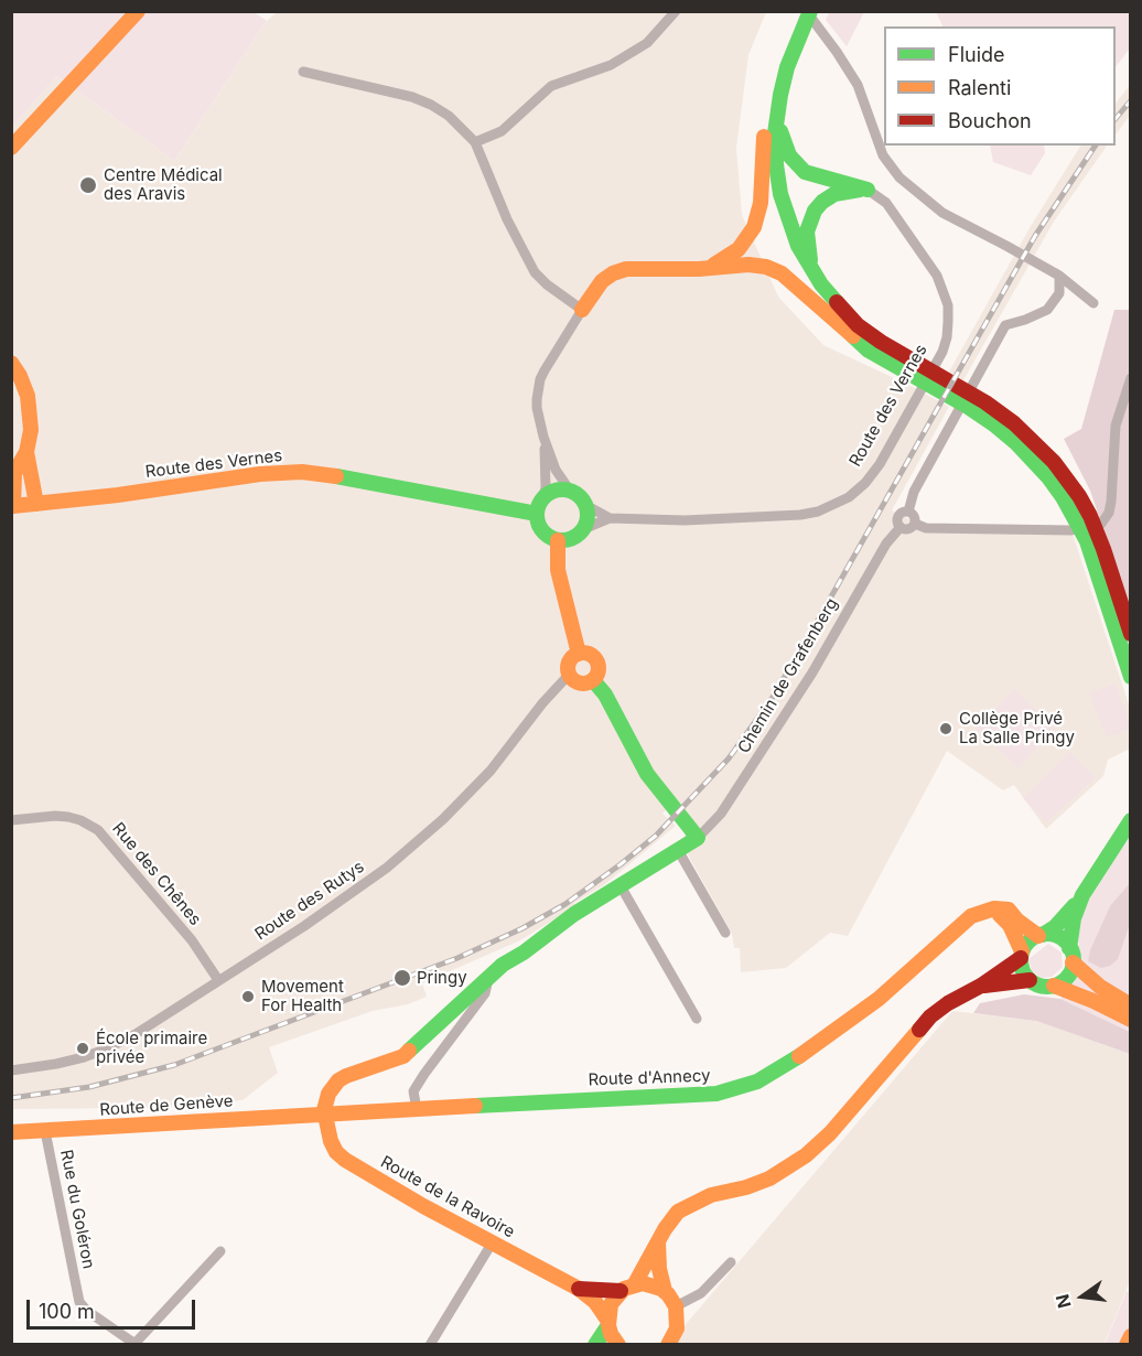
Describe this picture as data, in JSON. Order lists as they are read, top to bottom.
{
  "streets": {
    "main road": [
      "Route des Vernes",
      "Route d'Annecy",
      "Route de Genève",
      "Route de la Ravoire"
    ],
    "street": [
      "Chemin de Grafenberg",
      "Rue des Chênes",
      "Route des Rutys",
      "Rue du Goléron"
    ]
  },
  "crossings": [
    ["Rue des Chênes", "Route des Rutys"],
    ["Route d'Annecy", "Route de Genève"],
    ["Route d'Annecy", "Route de la Ravoire"],
    ["Route de Genève", "Route de la Ravoire"],
    ["Route de Genève", "Rue du Goléron"]
  ],
  "places": [
    "Centre Médical des Aravis",
    "Collège Privé La Salle Pringy",
    "Pringy",
    "Movement For Health",
    "École primaire privée"
  ],
  "legend": ["Fluide", "Ralenti", "Bouchon"],
  "scale_bar": "100 m",
  "north": "left"
}
